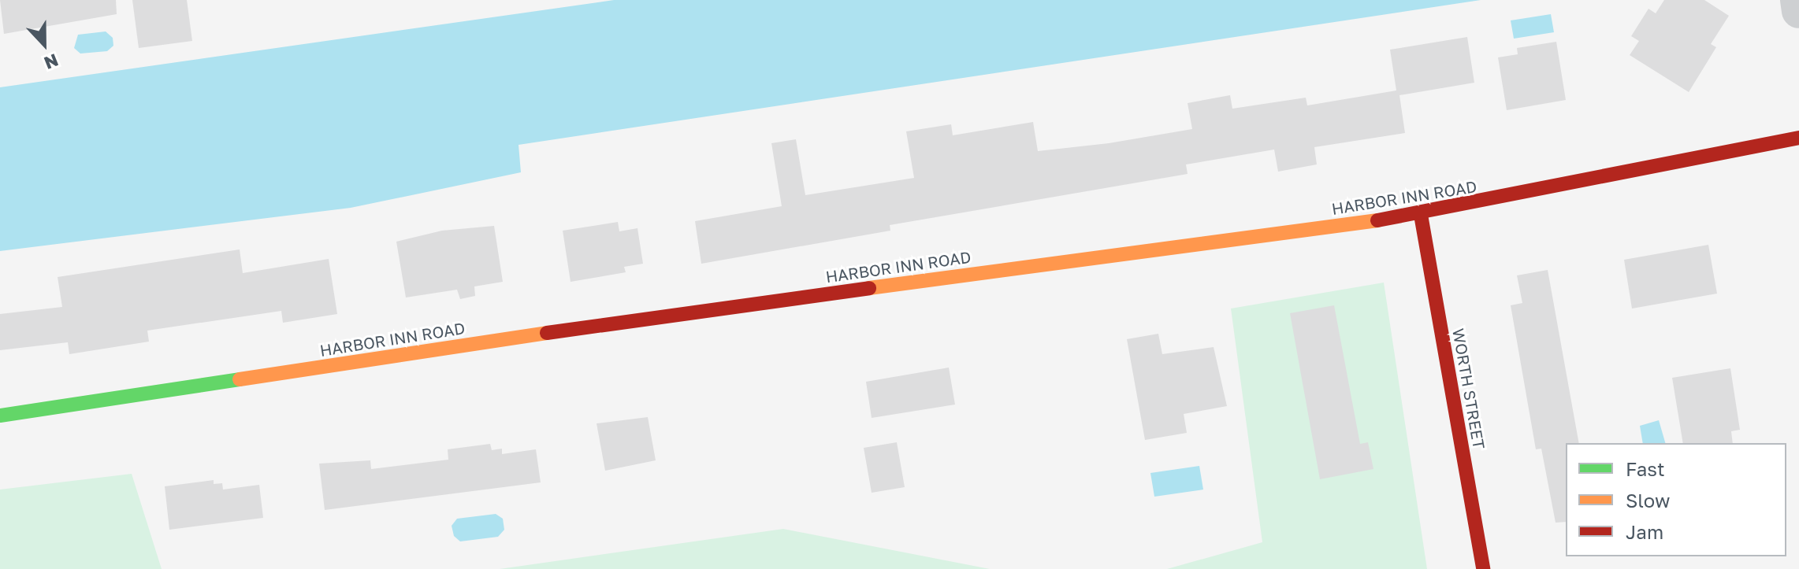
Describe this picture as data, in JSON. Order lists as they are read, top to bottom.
{
  "streets": {
    "main road": ["HARBOR INN ROAD", "WORTH STREET"]
  },
  "crossings": [
    ["HARBOR INN ROAD", "WORTH STREET"]
  ],
  "legend": ["Fast", "Slow", "Jam"],
  "north": "bottom"
}
